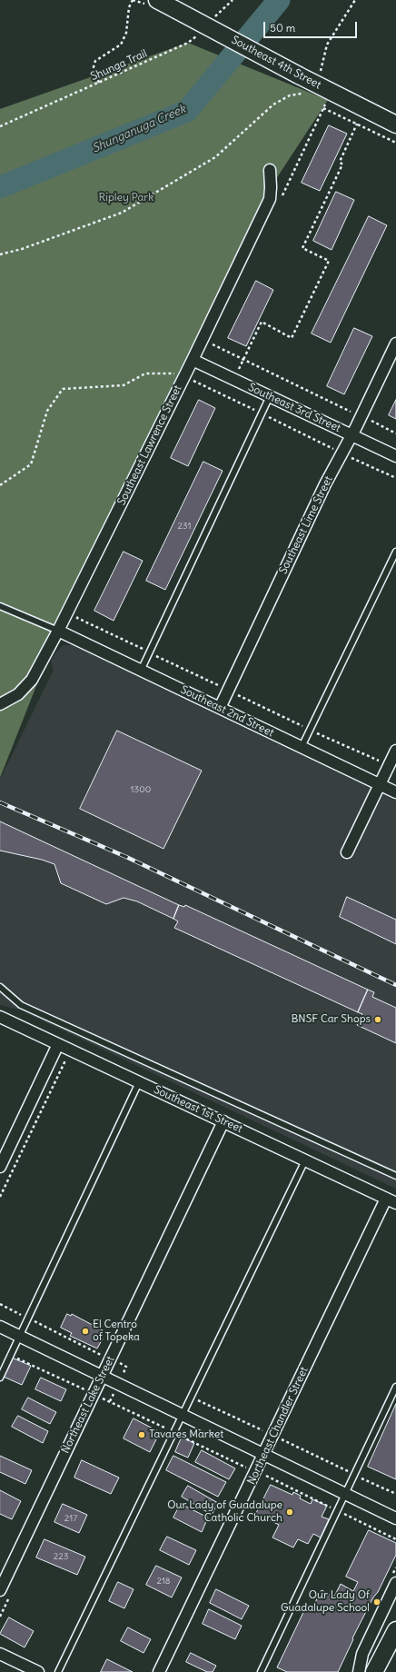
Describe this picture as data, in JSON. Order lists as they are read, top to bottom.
{
  "streets": {
    "street": [
      "Southeast 4th Street",
      "Southeast 3rd Street",
      "Southeast Lawrence Street",
      "Southeast Lime Street",
      "Southeast 2nd Street",
      "Southeast 1st Street",
      "Northeast Lake Street",
      "Northeast Chandler Street"
    ],
    "path": ["Shunga Trail"]
  },
  "crossings": [
    ["Southeast 3rd Street", "Southeast Lawrence Street"],
    ["Southeast 3rd Street", "Southeast Lime Street"],
    ["Southeast Lawrence Street", "Southeast 2nd Street"],
    ["Southeast Lime Street", "Southeast 2nd Street"],
    ["Southeast 1st Street", "Northeast Lake Street"],
    ["Southeast 1st Street", "Northeast Chandler Street"]
  ],
  "water": ["Shunganuga Creek"],
  "parks": ["Ripley Park"],
  "places": [
    "BNSF Car Shops",
    "El Centro of Topeka",
    "Tavares Market",
    "Our Lady of Guadalupe Catholic Church",
    "Our Lady Of Guadalupe School"
  ],
  "house_numbers": [
    "231",
    "1300",
    "217",
    "223",
    "218"
  ],
  "scale_bar": "50 m"
}
